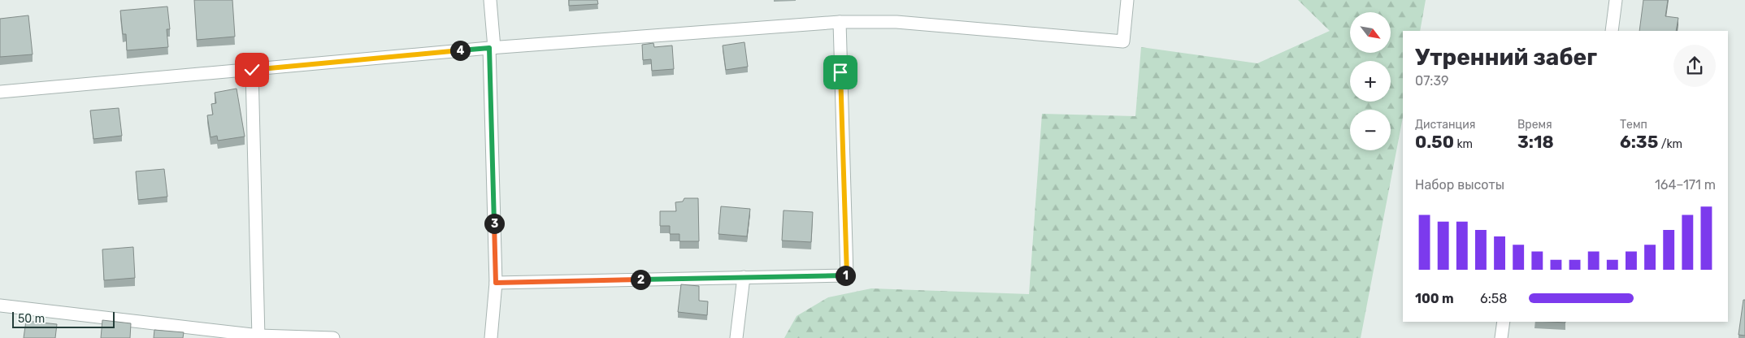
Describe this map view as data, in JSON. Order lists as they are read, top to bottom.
{
  "scale_bar": "50 m",
  "north": "bottom right",
  "page": {
    "map_buttons": ["+", "−"],
    "heading": ["Утренний забег", "07:39"],
    "pins": [
      "4",
      "3",
      "1",
      "2"
    ],
    "stats": [
      ["Дистанция", "0.50 km"],
      ["Время", "3:18"],
      ["Темп", "6:35 /km"]
    ],
    "chart": ["Набор высоты", "164–171 m"],
    "list": [
      {
        "name": "100 m",
        "note": "6:58"
      }
    ],
    "scale": "50 m"
  }
}
